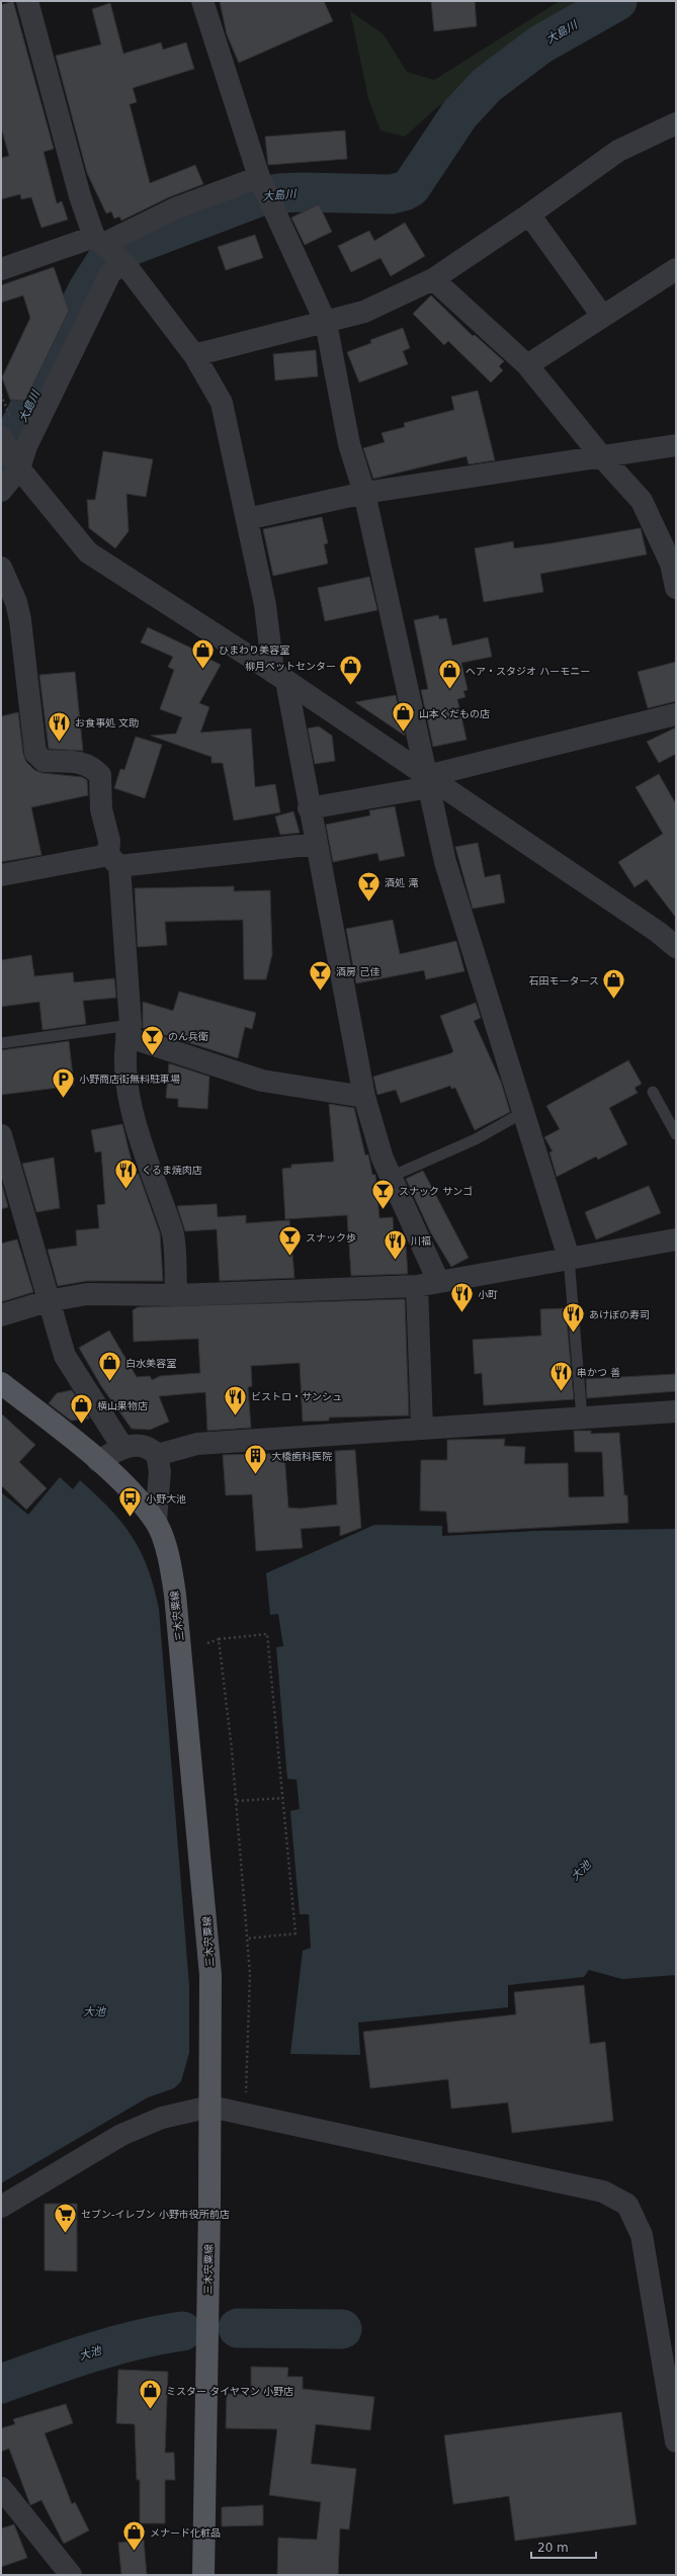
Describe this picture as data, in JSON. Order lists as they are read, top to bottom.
{
  "streets": {
    "main road": ["三木宍粟線"]
  },
  "water": ["大島川", "大池"],
  "places": {
    "shop": [
      "ひまわり美容室",
      "柳月ペットセンター",
      "ヘア・スタジオ ハーモニー",
      "山本くだもの店",
      "石田モータース",
      "白水美容室",
      "横山果物店",
      "ミスター タイヤマン 小野店",
      "メナード化粧品"
    ],
    "restaurant": [
      "お食事処 文助",
      "くるま焼肉店",
      "川福",
      "小町",
      "あけぼの寿司",
      "串かつ 善",
      "ビストロ・サンシュ"
    ],
    "bar": [
      "酒処 滝",
      "酒房 己佳",
      "のん兵衛",
      "スナック サンゴ",
      "スナック歩"
    ],
    "parking": ["小野商店街無料駐車場"],
    "building": ["大橋歯科医院"],
    "bus stop": ["小野大池"],
    "supermarket": ["セブン-イレブン 小野市役所前店"]
  },
  "scale_bar": "20 m"
}
